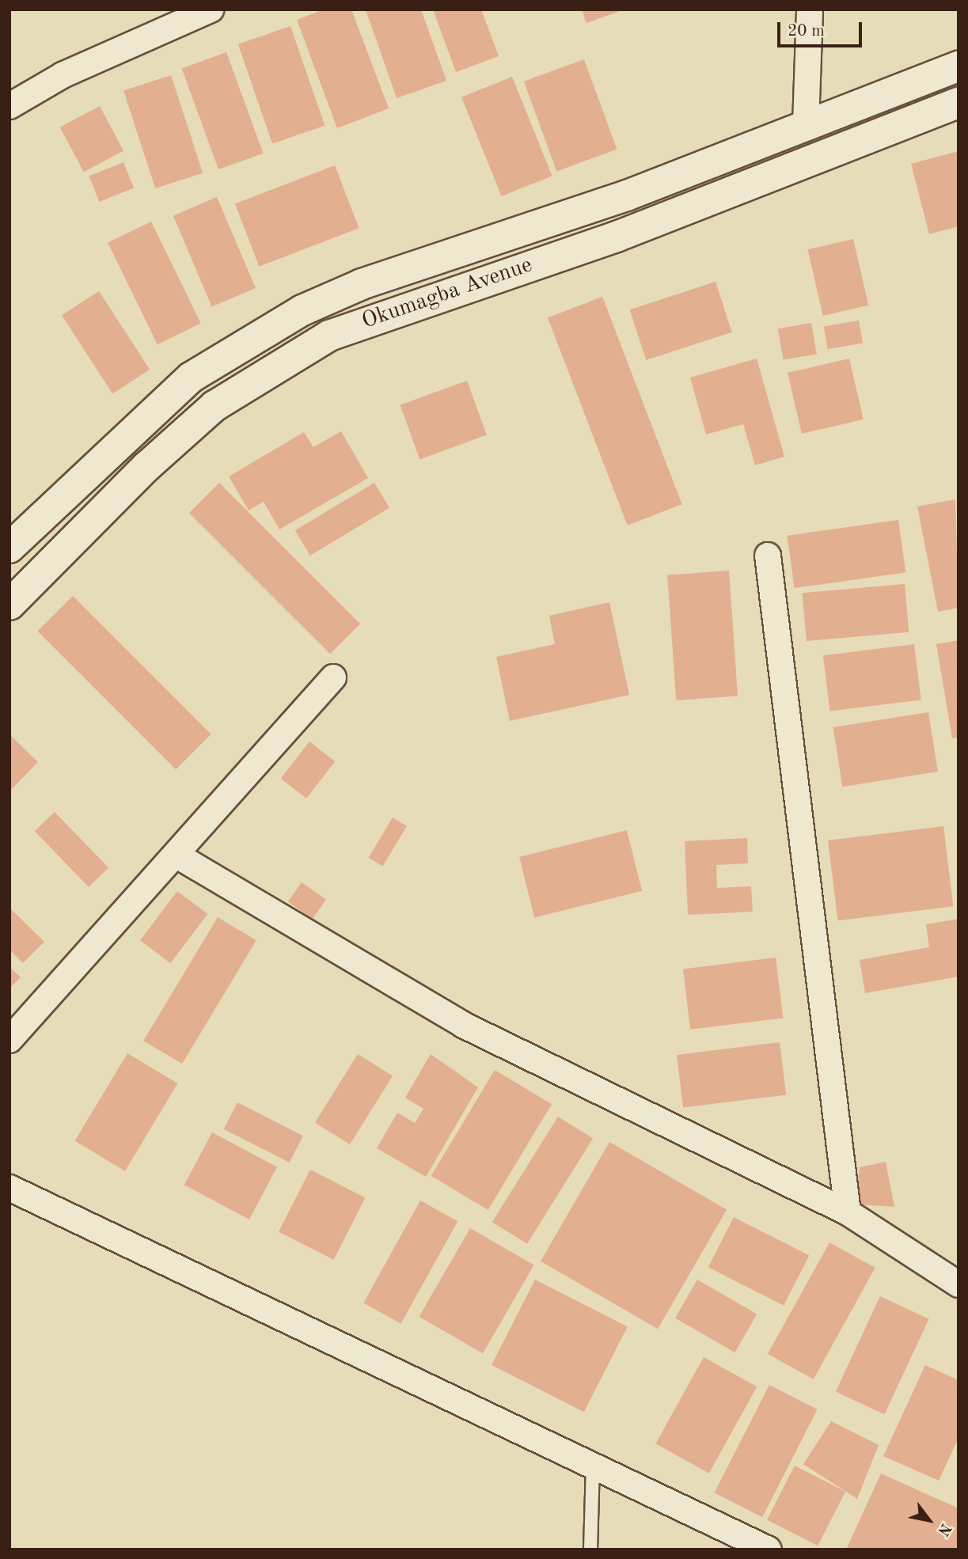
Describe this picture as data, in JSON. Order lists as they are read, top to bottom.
{
  "streets": {
    "main road": ["Okumagba Avenue"]
  },
  "scale_bar": "20 m",
  "north": "bottom right"
}
